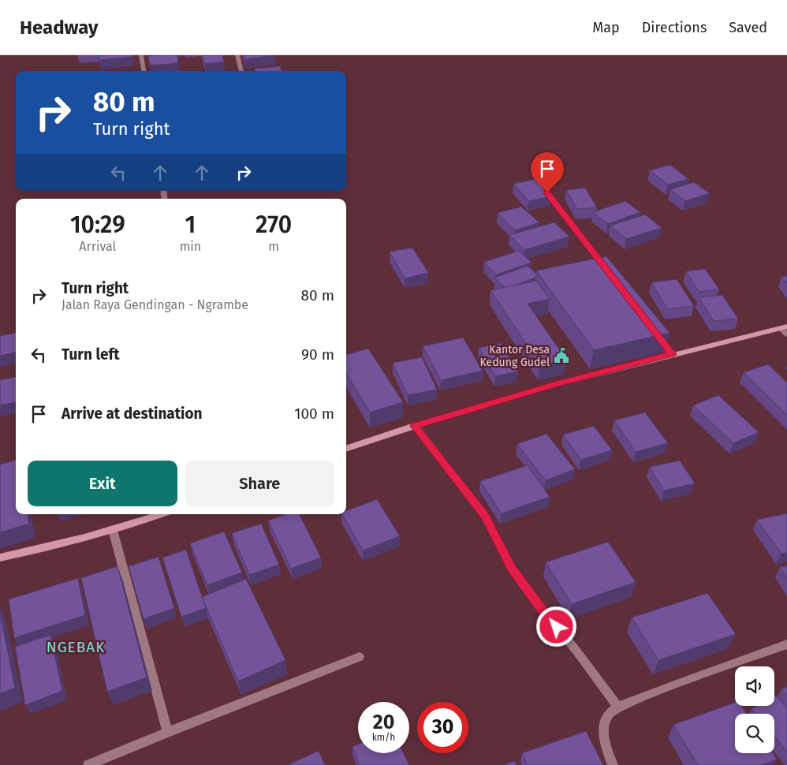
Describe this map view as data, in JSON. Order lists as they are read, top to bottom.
{
  "districts": ["NGEBAK"],
  "places": {
    "public building": ["Kantor Desa Kedung Gudel"]
  },
  "page": {
    "header": "Headway",
    "nav": ["Map", "Directions", "Saved"],
    "turn": ["80 m", "Turn right"],
    "eta": [
      "10:29",
      "Arrival",
      "1",
      "min",
      "270",
      "m"
    ],
    "list": [
      {
        "name": "Turn right",
        "note": "Jalan Raya Gendingan - Ngrambe",
        "value": "80 m"
      },
      {
        "name": "Turn left",
        "value": "90 m"
      },
      {
        "name": "Arrive at destination",
        "value": "100 m"
      }
    ],
    "buttons": ["Exit", "Share"],
    "speed": "20 km/h",
    "limit": "30"
  }
}
